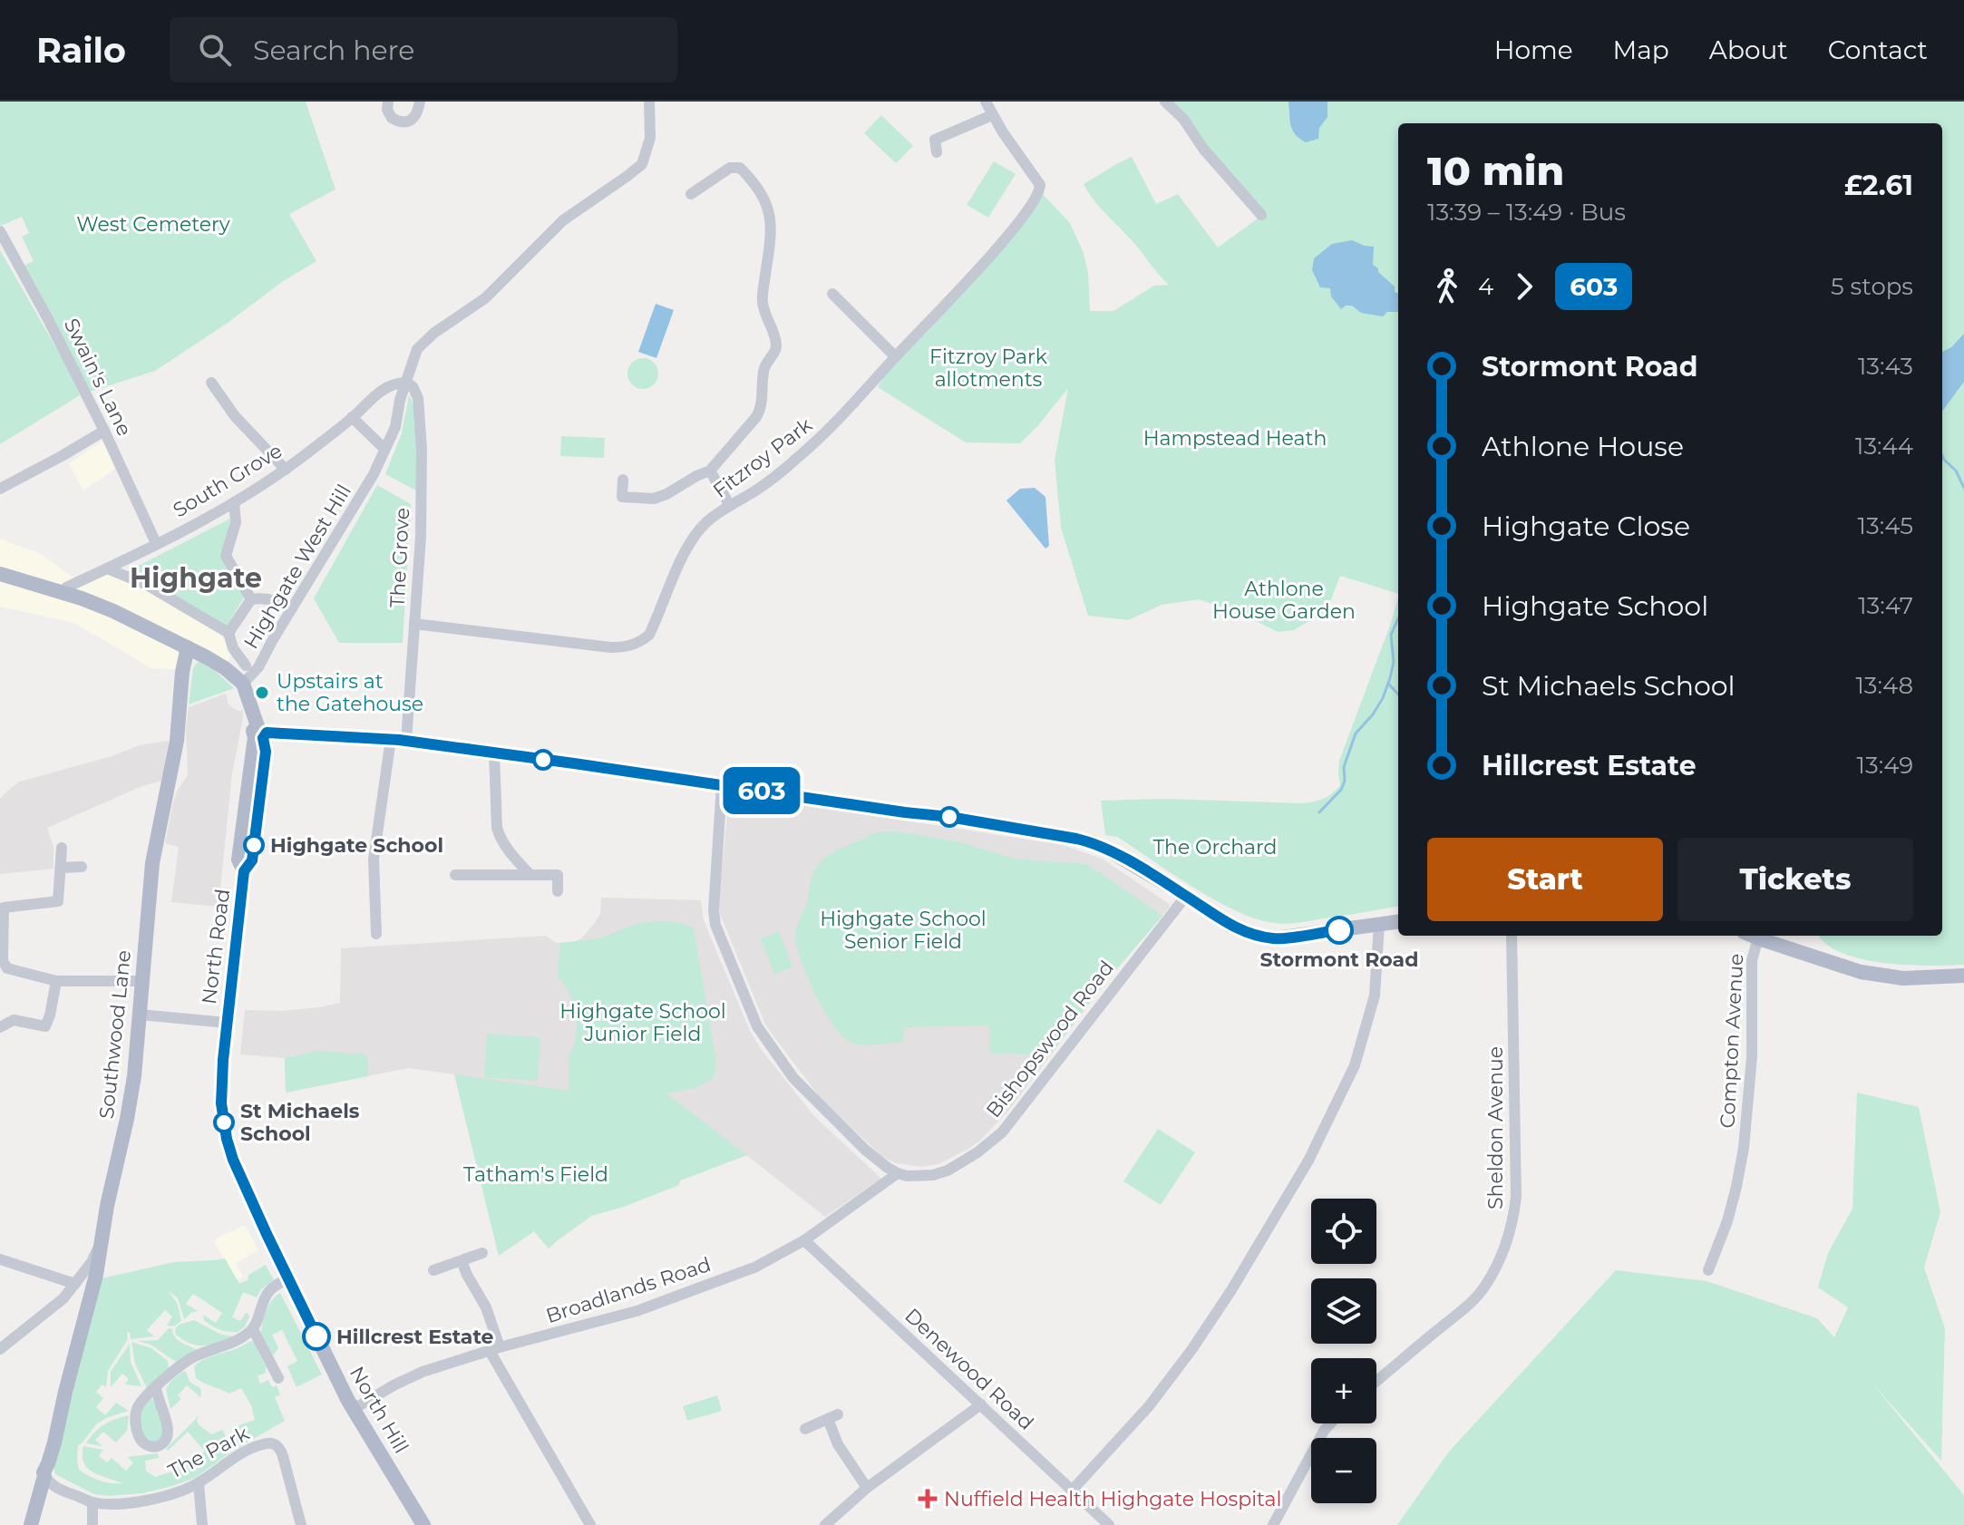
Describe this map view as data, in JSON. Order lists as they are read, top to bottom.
{
  "streets": {
    "main road": ["North Road", "Southwood Lane", "North Hill"],
    "street": [
      "Swain's Lane",
      "Fitzroy Park",
      "South Grove",
      "The Grove",
      "Highgate West Hill",
      "Bishopswood Road",
      "Compton Avenue",
      "Sheldon Avenue",
      "Broadlands Road",
      "Denewood Road",
      "The Park"
    ]
  },
  "crossings": [
    ["Swain's Lane", "South Grove"],
    ["Fitzroy Park", "The Grove"],
    ["South Grove", "The Grove"],
    ["South Grove", "Highgate West Hill"],
    ["The Grove", "Highgate West Hill"],
    ["Highgate West Hill", "North Road"],
    ["North Road", "North Hill"],
    ["Southwood Lane", "The Park"],
    ["Bishopswood Road", "Broadlands Road"],
    ["Broadlands Road", "Denewood Road"],
    ["Broadlands Road", "North Hill"]
  ],
  "districts": ["Highgate"],
  "parks": [
    "West Cemetery",
    "Fitzroy Park allotments",
    "Hampstead Heath",
    "Athlone House Garden",
    "The Orchard",
    "Highgate School Senior Field",
    "Highgate School Junior Field",
    "Tatham's Field"
  ],
  "places": {
    "other": [
      "Upstairs at the Gatehouse",
      "Highgate School",
      "Stormont Road",
      "St Michaels School",
      "Hillcrest Estate"
    ],
    "health": ["Nuffield Health Highgate Hospital"]
  },
  "lines": ["bus line 603"],
  "page": {
    "header": "Railo",
    "search": "Search here",
    "nav": [
      "Home",
      "Map",
      "About",
      "Contact"
    ],
    "on_map": "603",
    "heading": ["10 min", "13:39 – 13:49 · Bus", "£2.61"],
    "legs": ["4", "603", "5 stops"],
    "list": [
      {
        "name": "Stormont Road",
        "value": "13:43"
      },
      {
        "name": "Athlone House",
        "value": "13:44"
      },
      {
        "name": "Highgate Close",
        "value": "13:45"
      },
      {
        "name": "Highgate School",
        "value": "13:47"
      },
      {
        "name": "St Michaels School",
        "value": "13:48"
      },
      {
        "name": "Hillcrest Estate",
        "value": "13:49"
      }
    ],
    "buttons": ["Start", "Tickets"],
    "map_buttons": ["+", "−"]
  }
}
